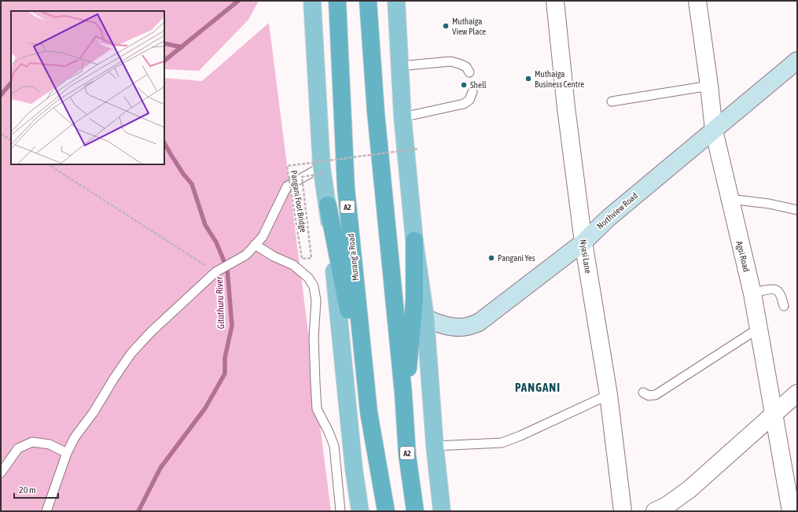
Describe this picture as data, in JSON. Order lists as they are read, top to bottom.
{
  "streets": {
    "highway": ["A2", "Murang'a Road"],
    "main road": ["Northview Road"],
    "street": ["Nyasi Lane", "Agoi Road"],
    "path": ["Pangani Foot Bridge"]
  },
  "crossings": [
    ["Northview Road", "Nyasi Lane"],
    ["Northview Road", "Agoi Road"]
  ],
  "districts": ["PANGANI"],
  "water": ["Gitathuru River"],
  "places": [
    "Muthaiga View Place",
    "Muthaiga Business Centre",
    "Shell",
    "Pangani Yes"
  ],
  "scale_bar": "20 m"
}
